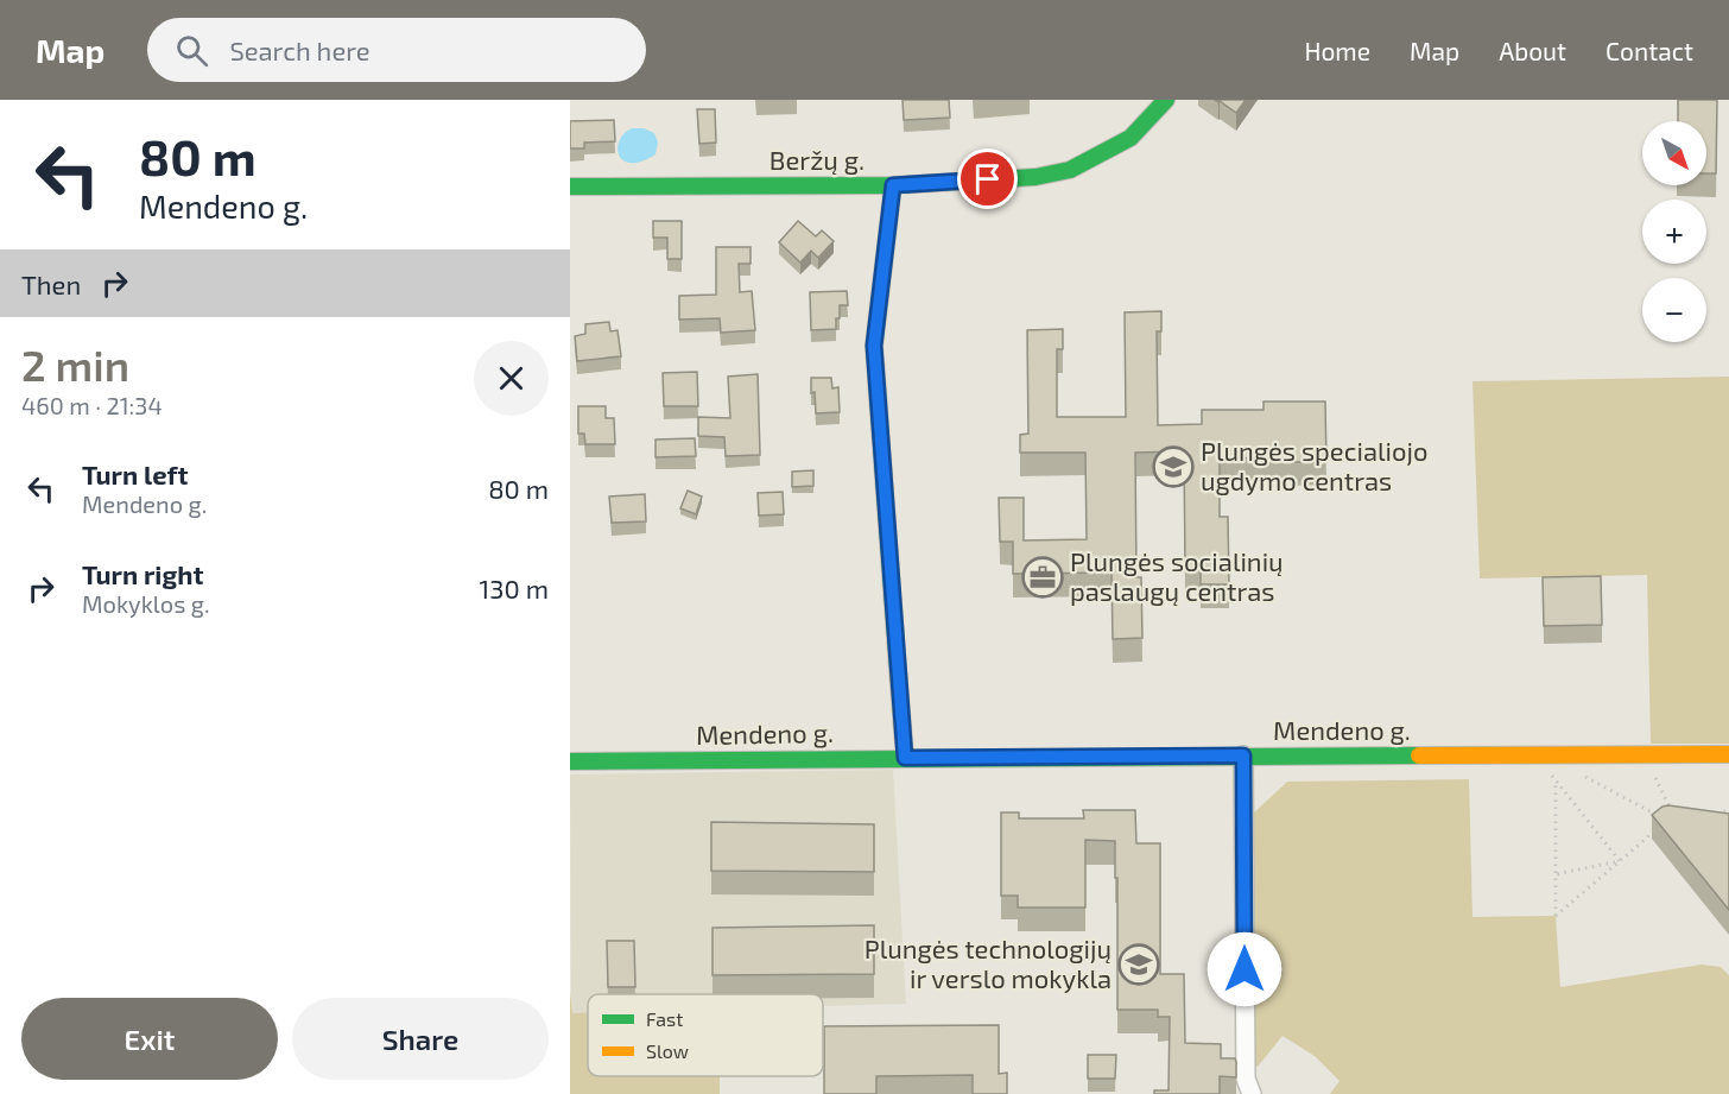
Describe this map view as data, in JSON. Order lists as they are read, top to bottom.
{
  "streets": {
    "street": ["Beržų g.", "Mendeno g."]
  },
  "places": {
    "school or university": ["Plungės specialiojo ugdymo centras", "Plungės technologijų ir verslo mokykla"],
    "office": ["Plungės socialinių paslaugų centras"]
  },
  "legend": ["Fast", "Slow"],
  "north": "bottom right",
  "page": {
    "header": "Map",
    "search": "Search here",
    "nav": [
      "Home",
      "Map",
      "About",
      "Contact"
    ],
    "turn": ["80 m", "Mendeno g."],
    "map_buttons": ["+", "−"],
    "then": "Then",
    "heading": ["2 min", "460 m · 21:34"],
    "list": [
      {
        "name": "Turn left",
        "note": "Mendeno g.",
        "value": "80 m"
      },
      {
        "name": "Turn right",
        "note": "Mokyklos g.",
        "value": "130 m"
      }
    ],
    "buttons": ["Exit", "Share"]
  }
}
